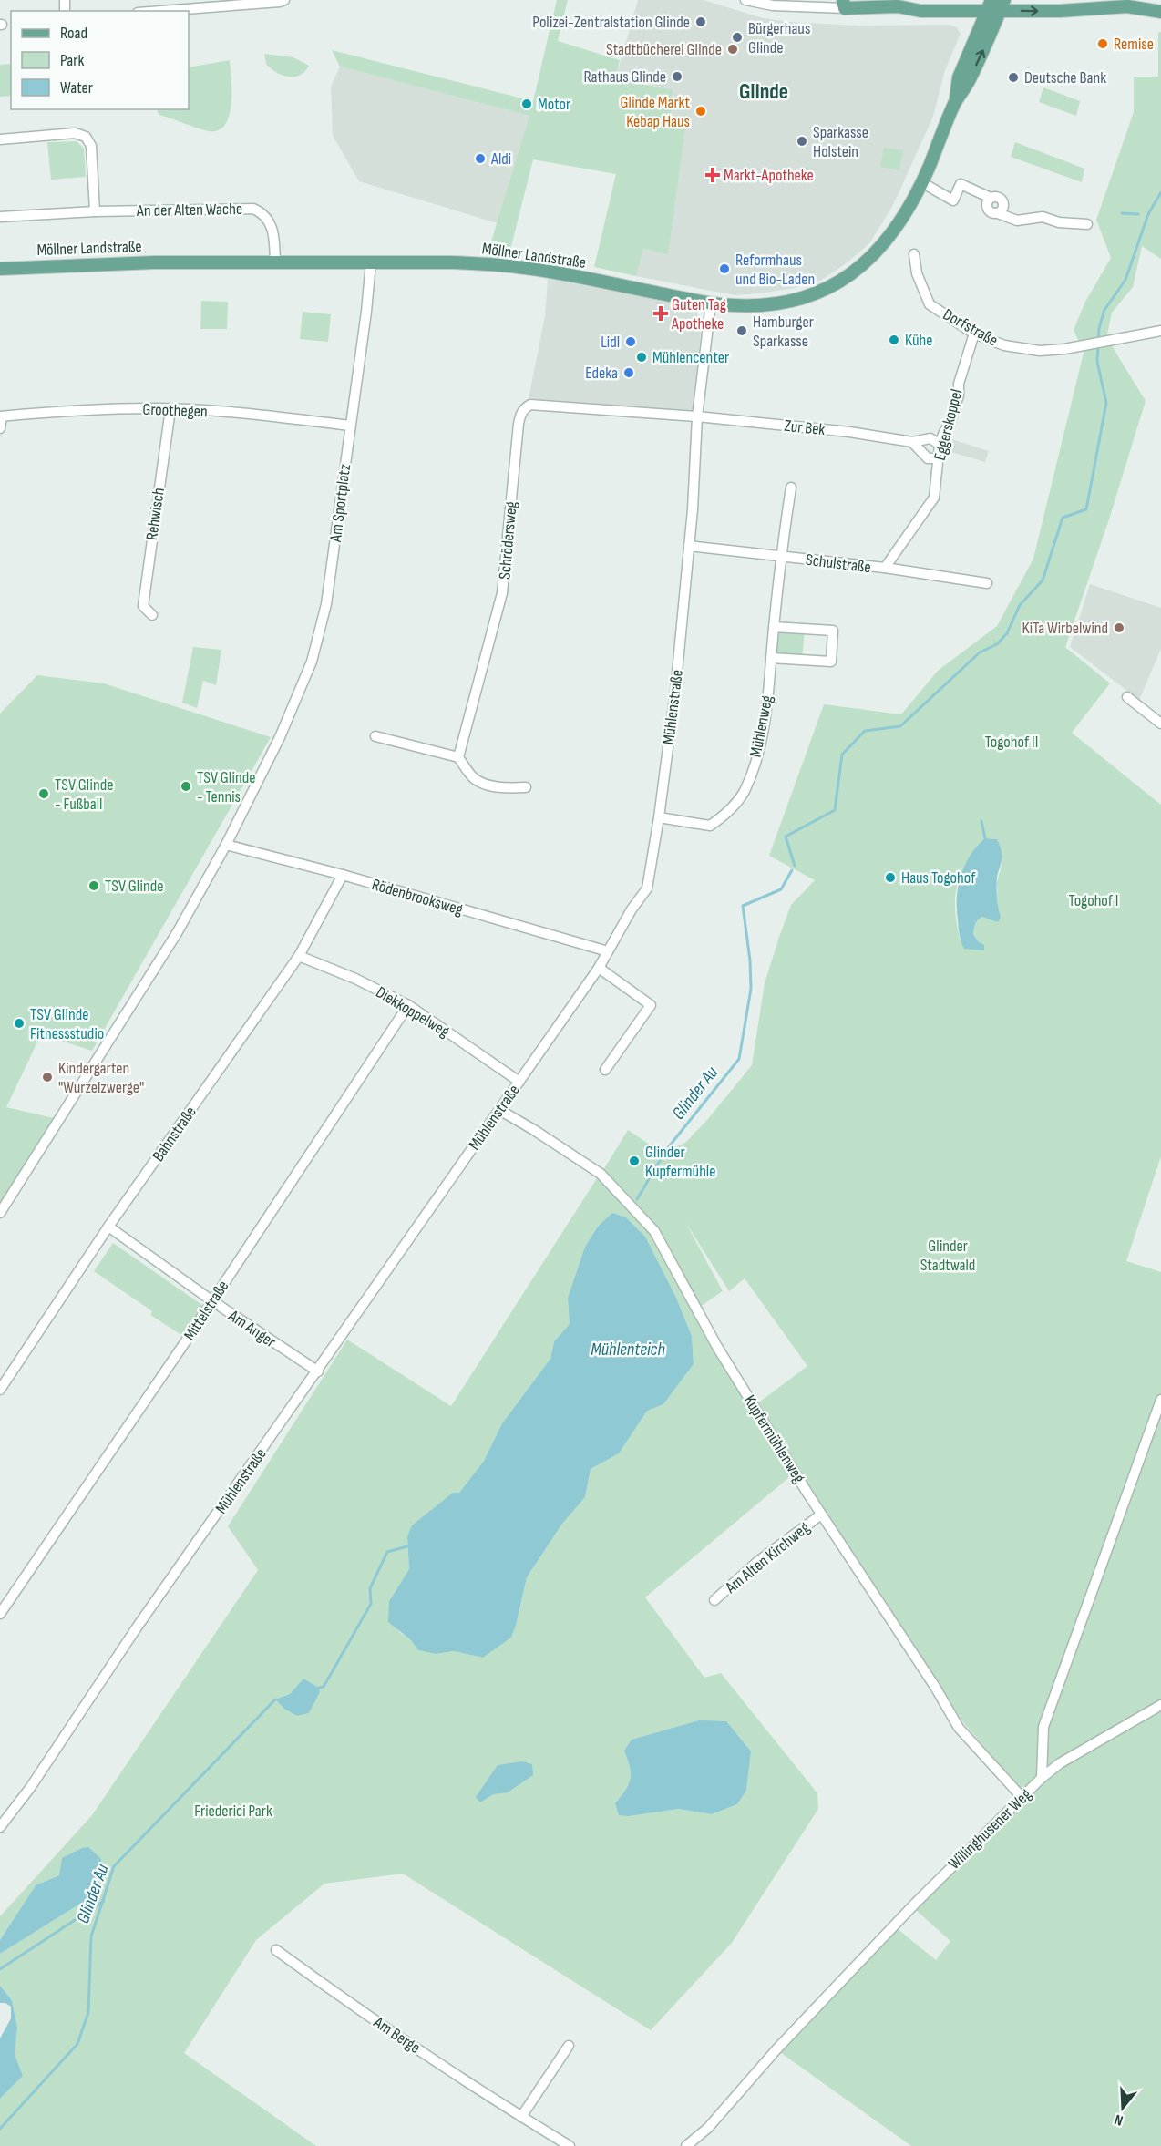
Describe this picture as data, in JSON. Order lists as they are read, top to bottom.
{
  "streets": {
    "main road": ["Möllner Landstraße"],
    "street": [
      "An der Alten Wache",
      "Dorfstraße",
      "Groothegen",
      "Eggerskoppel",
      "Zur Bek",
      "Am Sportplatz",
      "Rehwisch",
      "Schrödersweg",
      "Schulstraße",
      "Mühlenstraße",
      "Mühlenweg",
      "Rödenbrooksweg",
      "Diekkoppelweg",
      "Bahnstraße",
      "Mittelstraße",
      "Am Anger",
      "Kupfermühlenweg",
      "Am Alten Kirchweg",
      "Willinghusener Weg",
      "Am Berge"
    ]
  },
  "crossings": [
    ["An der Alten Wache", "Möllner Landstraße"],
    ["Möllner Landstraße", "Am Sportplatz"],
    ["Möllner Landstraße", "Mühlenstraße"],
    ["Dorfstraße", "Eggerskoppel"],
    ["Groothegen", "Am Sportplatz"],
    ["Groothegen", "Rehwisch"],
    ["Eggerskoppel", "Zur Bek"],
    ["Eggerskoppel", "Schulstraße"],
    ["Zur Bek", "Schrödersweg"],
    ["Zur Bek", "Mühlenstraße"],
    ["Am Sportplatz", "Rödenbrooksweg"],
    ["Schrödersweg", "Mühlenstraße"],
    ["Schulstraße", "Mühlenstraße"],
    ["Schulstraße", "Mühlenweg"],
    ["Mühlenstraße", "Mühlenweg"],
    ["Mühlenstraße", "Rödenbrooksweg"],
    ["Mühlenstraße", "Diekkoppelweg"],
    ["Mühlenstraße", "Am Anger"],
    ["Mühlenstraße", "Kupfermühlenweg"],
    ["Rödenbrooksweg", "Bahnstraße"],
    ["Diekkoppelweg", "Bahnstraße"],
    ["Diekkoppelweg", "Mittelstraße"],
    ["Bahnstraße", "Am Anger"],
    ["Mittelstraße", "Am Anger"],
    ["Kupfermühlenweg", "Am Alten Kirchweg"],
    ["Kupfermühlenweg", "Willinghusener Weg"]
  ],
  "districts": ["Glinde"],
  "water": ["Glinder Au", "Mühlenteich"],
  "parks": [
    "Togohof II",
    "Togohof I",
    "Glinder Stadtwald",
    "Friederici Park"
  ],
  "places": {
    "other": [
      "Polizei-Zentralstation Glinde",
      "Bürgerhaus Glinde",
      "Remise",
      "Stadtbücherei Glinde",
      "Rathaus Glinde",
      "Deutsche Bank",
      "Motor",
      "Glinde Markt Kebap Haus",
      "Sparkasse Holstein",
      "Aldi",
      "Reformhaus und Bio-Laden",
      "Hamburger Sparkasse",
      "Kühe",
      "Lidl",
      "Mühlencenter",
      "Edeka",
      "KiTa Wirbelwind",
      "TSV Glinde - Tennis",
      "TSV Glinde - Fußball",
      "Haus Togohof",
      "TSV Glinde",
      "TSV Glinde Fitnessstudio",
      "Kindergarten \"Wurzelzwerge\"",
      "Glinder Kupfermühle"
    ],
    "health": ["Markt-Apotheke", "Guten Tag Apotheke"]
  },
  "legend": ["Road", "Park", "Water"],
  "north": "bottom"
}
